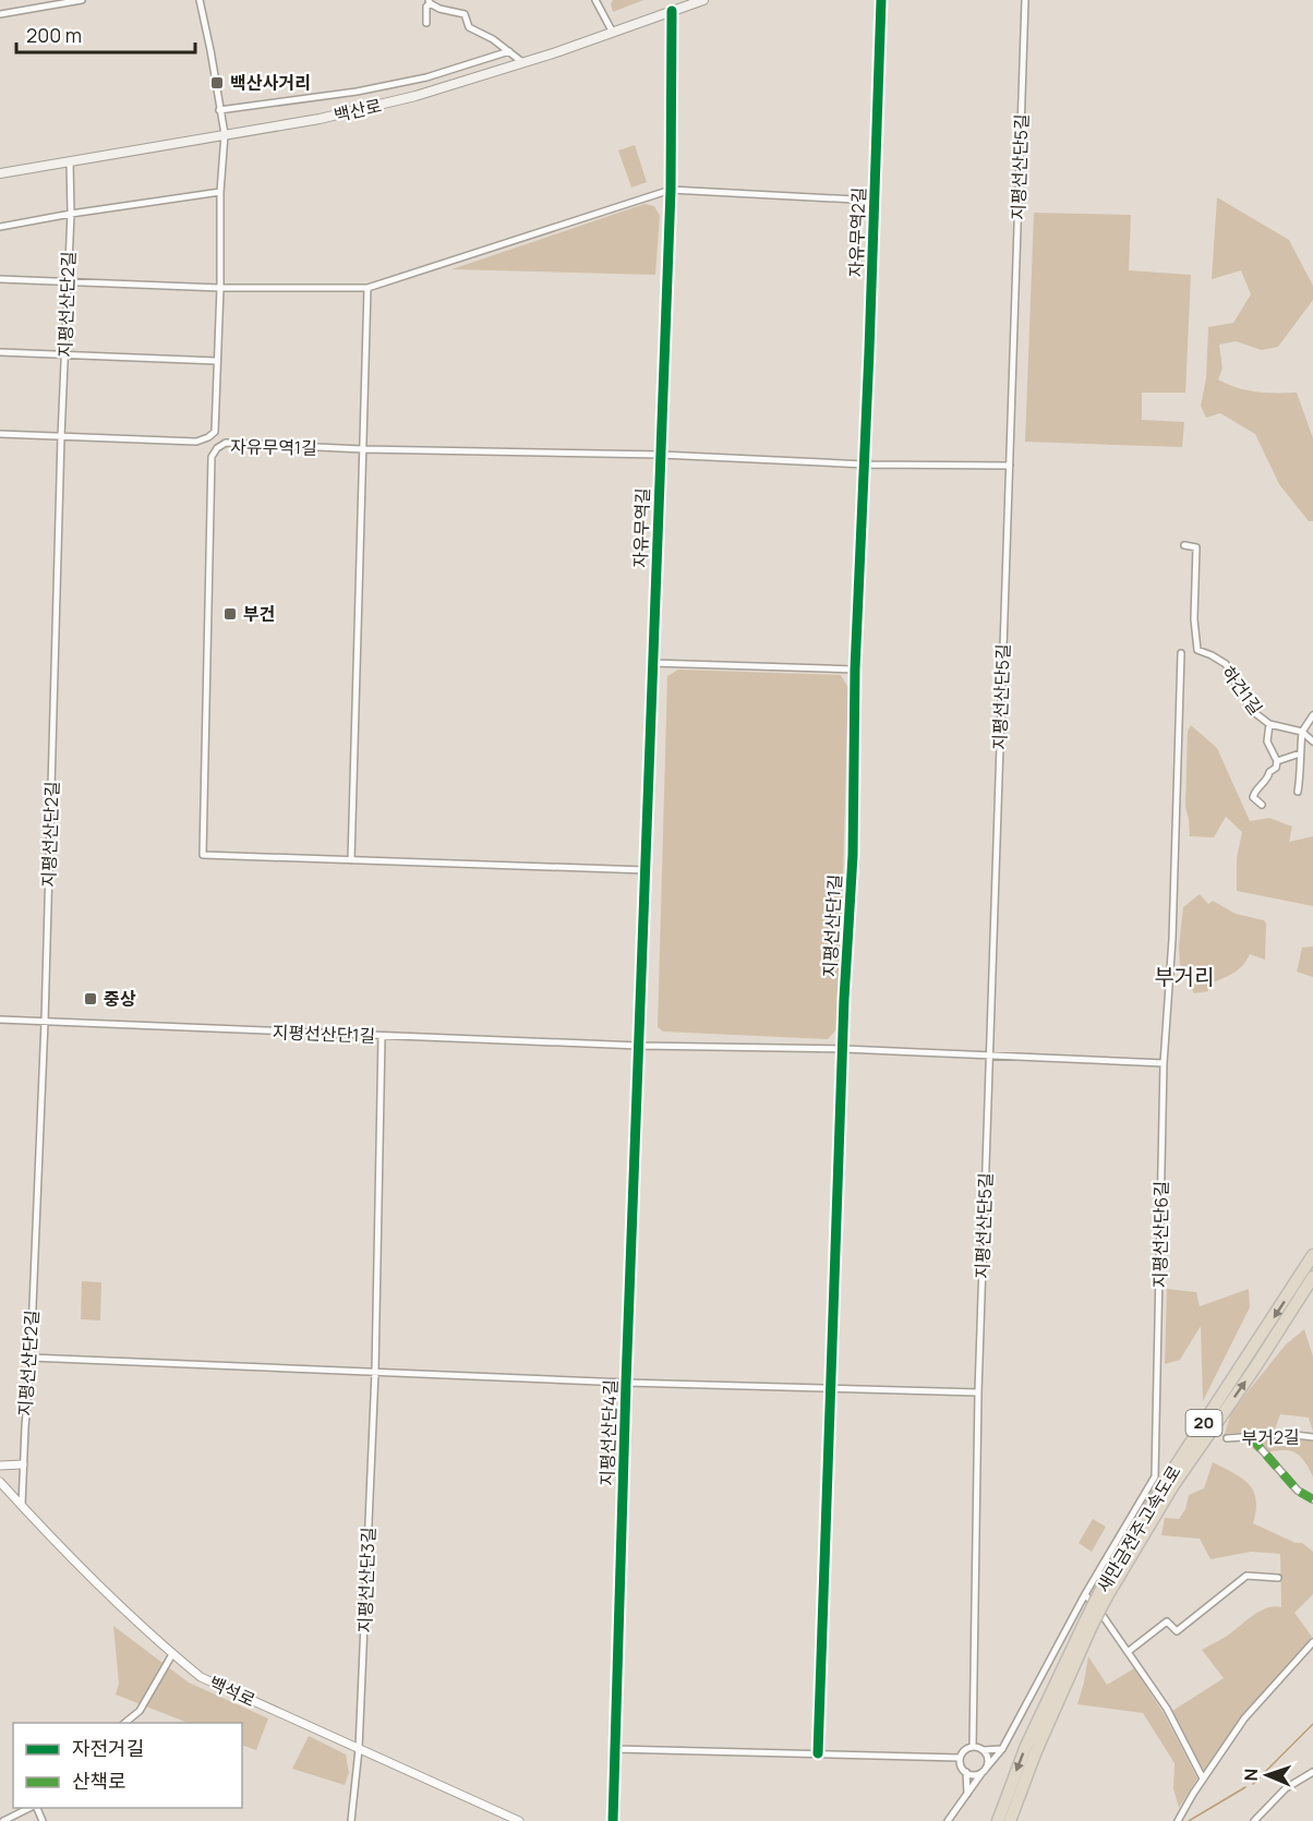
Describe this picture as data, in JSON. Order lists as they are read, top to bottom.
{
  "streets": {
    "highway": ["20", "새만금전주고속도로"],
    "main road": ["백산로"],
    "street": [
      "지평선산단5길",
      "자유무역2길",
      "지평선산단2길",
      "자유무역1길",
      "자유무역길",
      "하건1길",
      "지평선산단1길",
      "지평선산단6길",
      "지평선산단4길",
      "부거2길",
      "지평선산단3길",
      "백석로"
    ]
  },
  "crossings": [
    ["백산로", "지평선산단2길"],
    ["백산로", "자유무역길"],
    ["지평선산단5길", "지평선산단1길"],
    ["지평선산단5길", "지평선산단6길"],
    ["자유무역2길", "자유무역길"],
    ["자유무역2길", "지평선산단1길"],
    ["지평선산단2길", "지평선산단1길"],
    ["지평선산단2길", "백석로"],
    ["자유무역1길", "자유무역길"],
    ["자유무역길", "지평선산단1길"],
    ["자유무역길", "지평선산단4길"],
    ["지평선산단1길", "지평선산단6길"],
    ["지평선산단1길", "지평선산단4길"],
    ["지평선산단1길", "지평선산단3길"],
    ["지평선산단4길", "지평선산단3길"],
    ["지평선산단3길", "백석로"]
  ],
  "districts": ["부거리"],
  "places": {
    "transit": ["백산사거리", "부건", "중상"]
  },
  "legend": ["자전거길", "산책로"],
  "scale_bar": "200 m",
  "north": "left"
}
